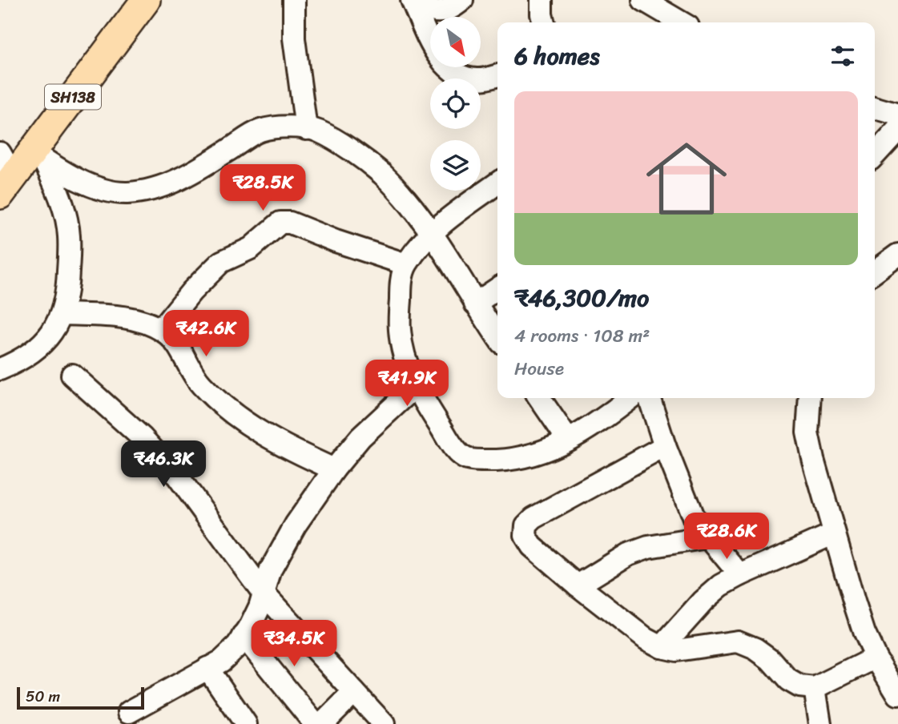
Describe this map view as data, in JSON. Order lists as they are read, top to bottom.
{
  "streets": {
    "main road": ["SH138"]
  },
  "scale_bar": "50 m",
  "north": "bottom right",
  "page": {
    "heading": "6 homes",
    "list": [
      {
        "name": "₹46,300/mo",
        "note": "4 rooms · 108 m² · House"
      }
    ],
    "price": [
      "₹28.5K",
      "₹42.6K",
      "₹41.9K",
      "₹46.3K",
      "₹28.6K",
      "₹34.5K"
    ],
    "scale": "50 m"
  }
}
